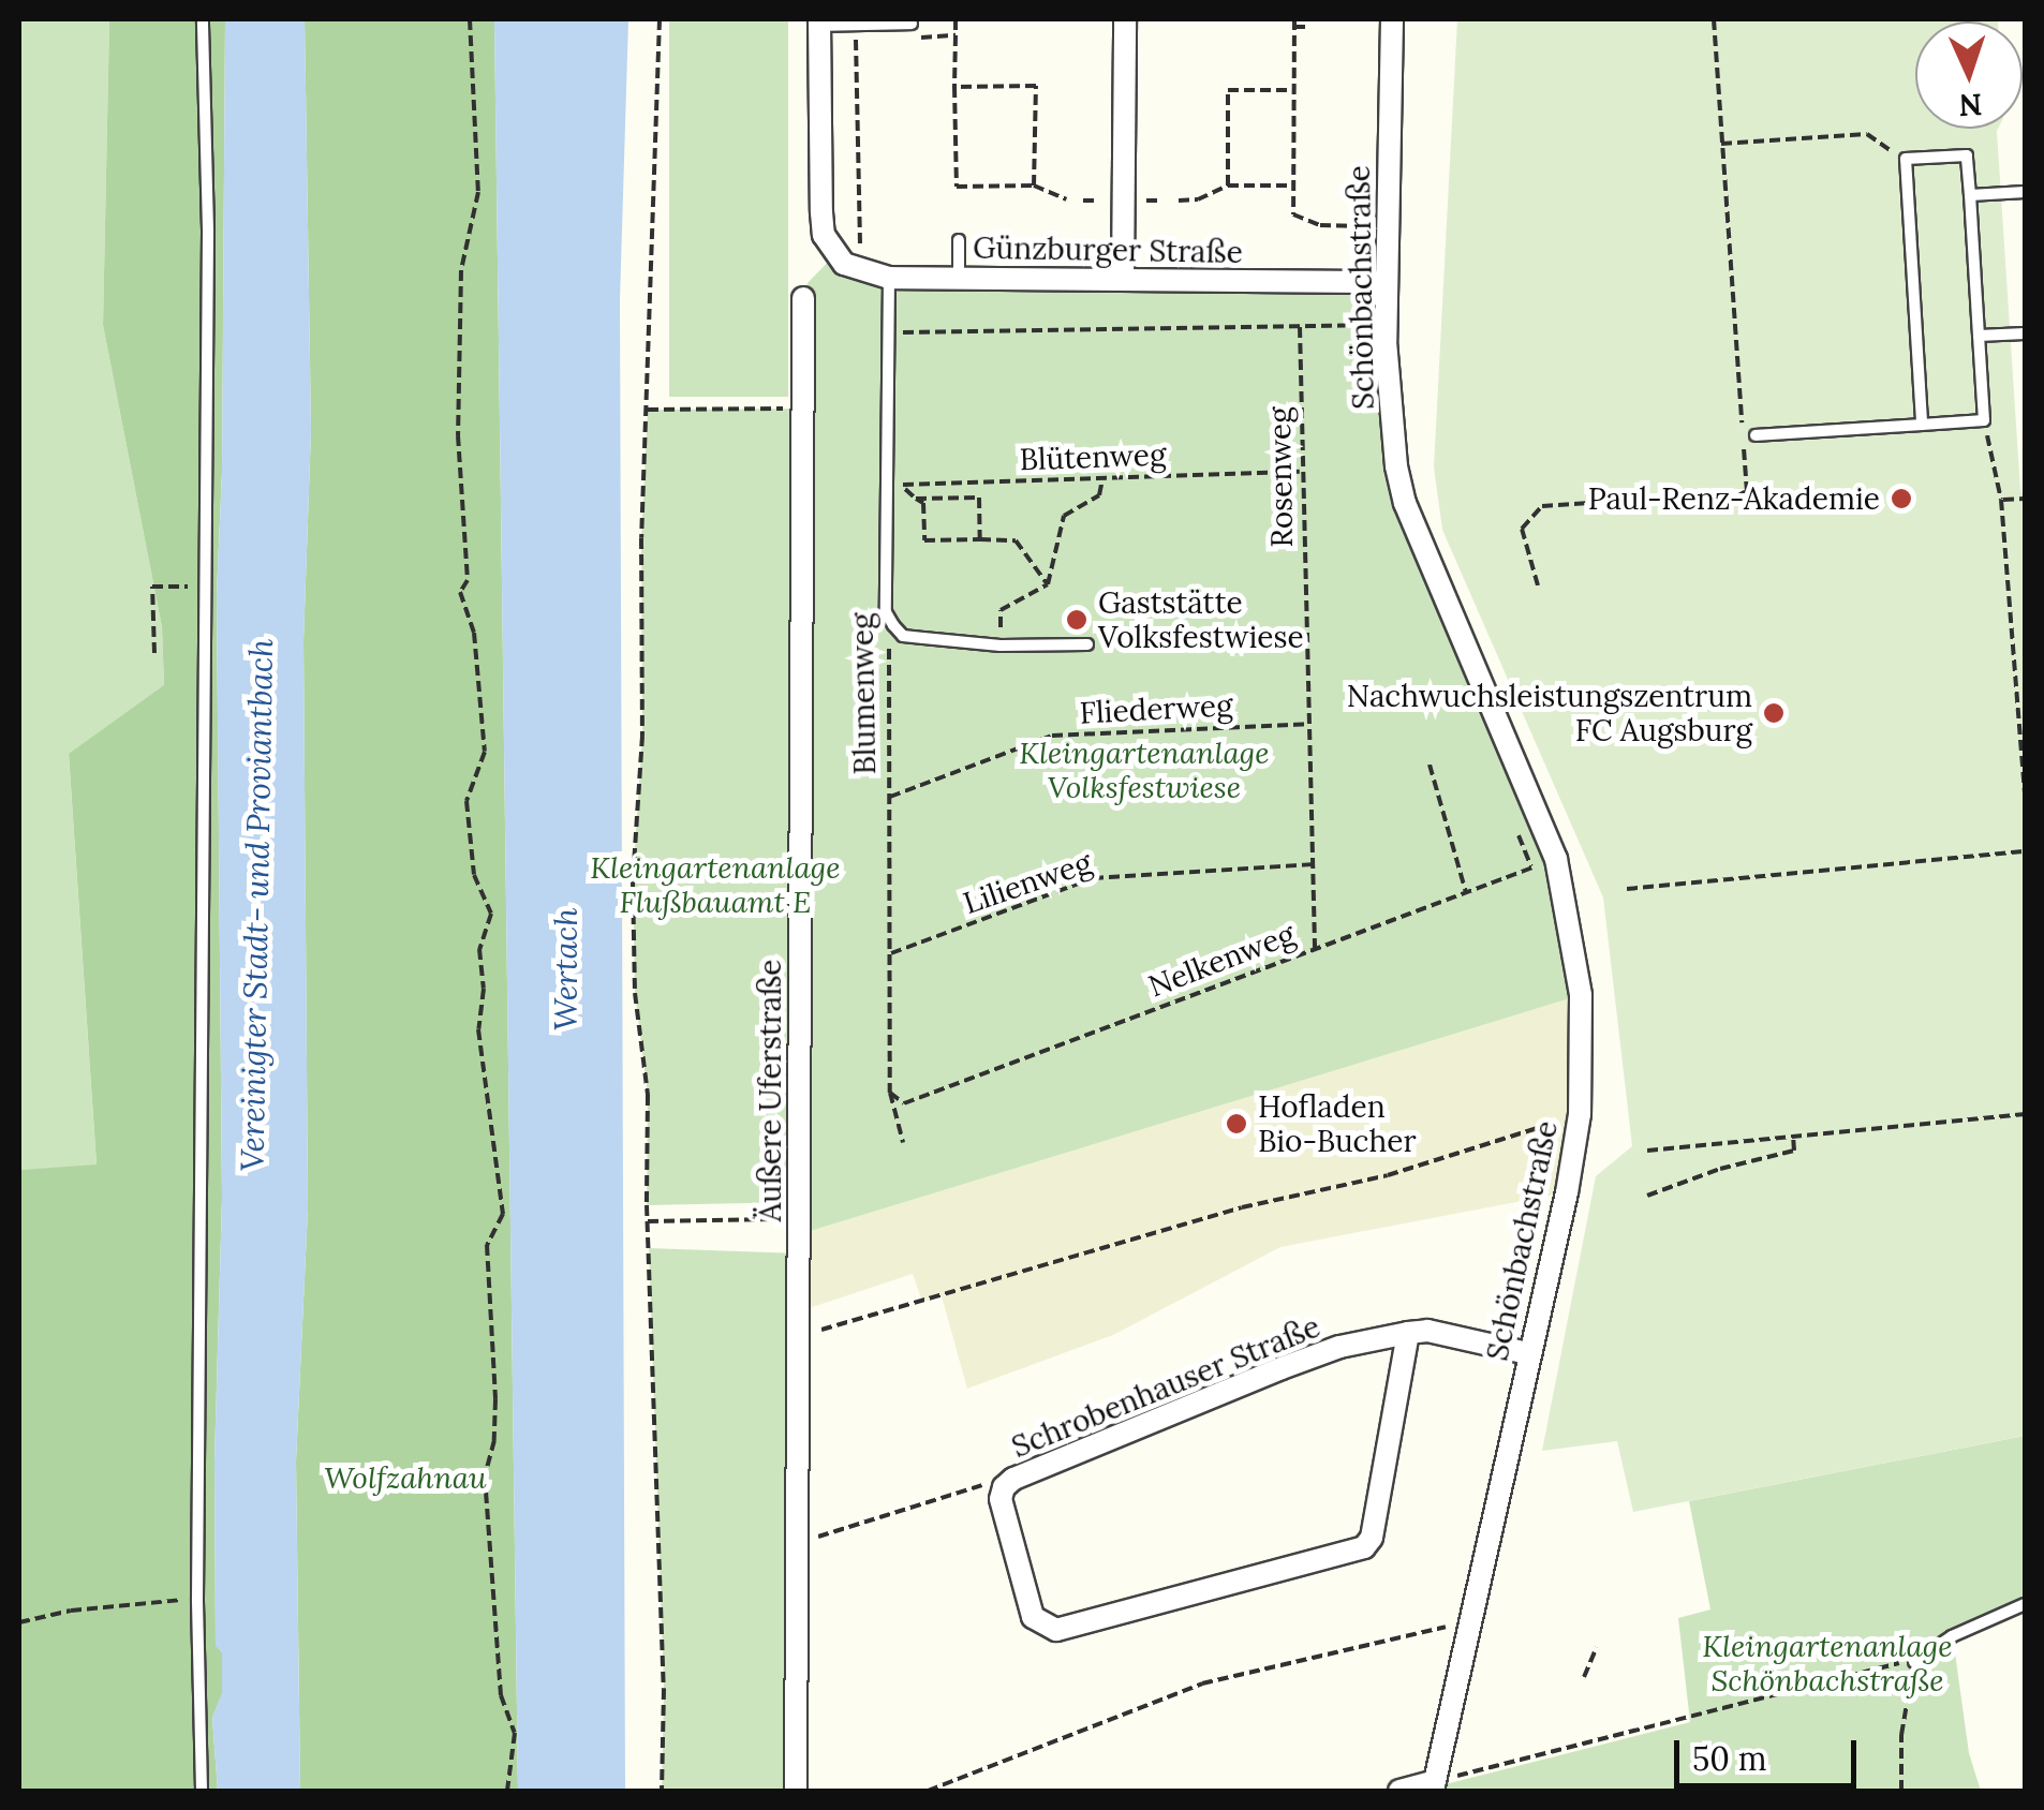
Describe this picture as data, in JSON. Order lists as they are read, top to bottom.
{
  "streets": {
    "street": [
      "Günzburger Straße",
      "Schönbachstraße",
      "Äußere Uferstraße",
      "Schrobenhauser Straße"
    ],
    "lane": ["Blumenweg"],
    "path": [
      "Blütenweg",
      "Rosenweg",
      "Fliederweg",
      "Lilienweg",
      "Nelkenweg"
    ]
  },
  "crossings": [
    ["Günzburger Straße", "Schönbachstraße"],
    ["Günzburger Straße", "Blumenweg"],
    ["Schönbachstraße", "Nelkenweg"],
    ["Schönbachstraße", "Schrobenhauser Straße"],
    ["Blütenweg", "Rosenweg"],
    ["Blütenweg", "Blumenweg"],
    ["Rosenweg", "Fliederweg"],
    ["Rosenweg", "Lilienweg"],
    ["Rosenweg", "Nelkenweg"],
    ["Blumenweg", "Fliederweg"],
    ["Blumenweg", "Lilienweg"],
    ["Blumenweg", "Nelkenweg"]
  ],
  "water": ["Vereinigter Stadt- und Proviantbach", "Wertach"],
  "parks": [
    "Kleingartenanlage Volksfestwiese",
    "Kleingartenanlage Flußbauamt E",
    "Wolfzahnau",
    "Kleingartenanlage Schönbachstraße"
  ],
  "places": [
    "Paul-Renz-Akademie",
    "Gaststätte Volksfestwiese",
    "Nachwuchsleistungszentrum FC Augsburg",
    "Hofladen Bio-Bucher"
  ],
  "scale_bar": "50 m",
  "north": "bottom"
}
